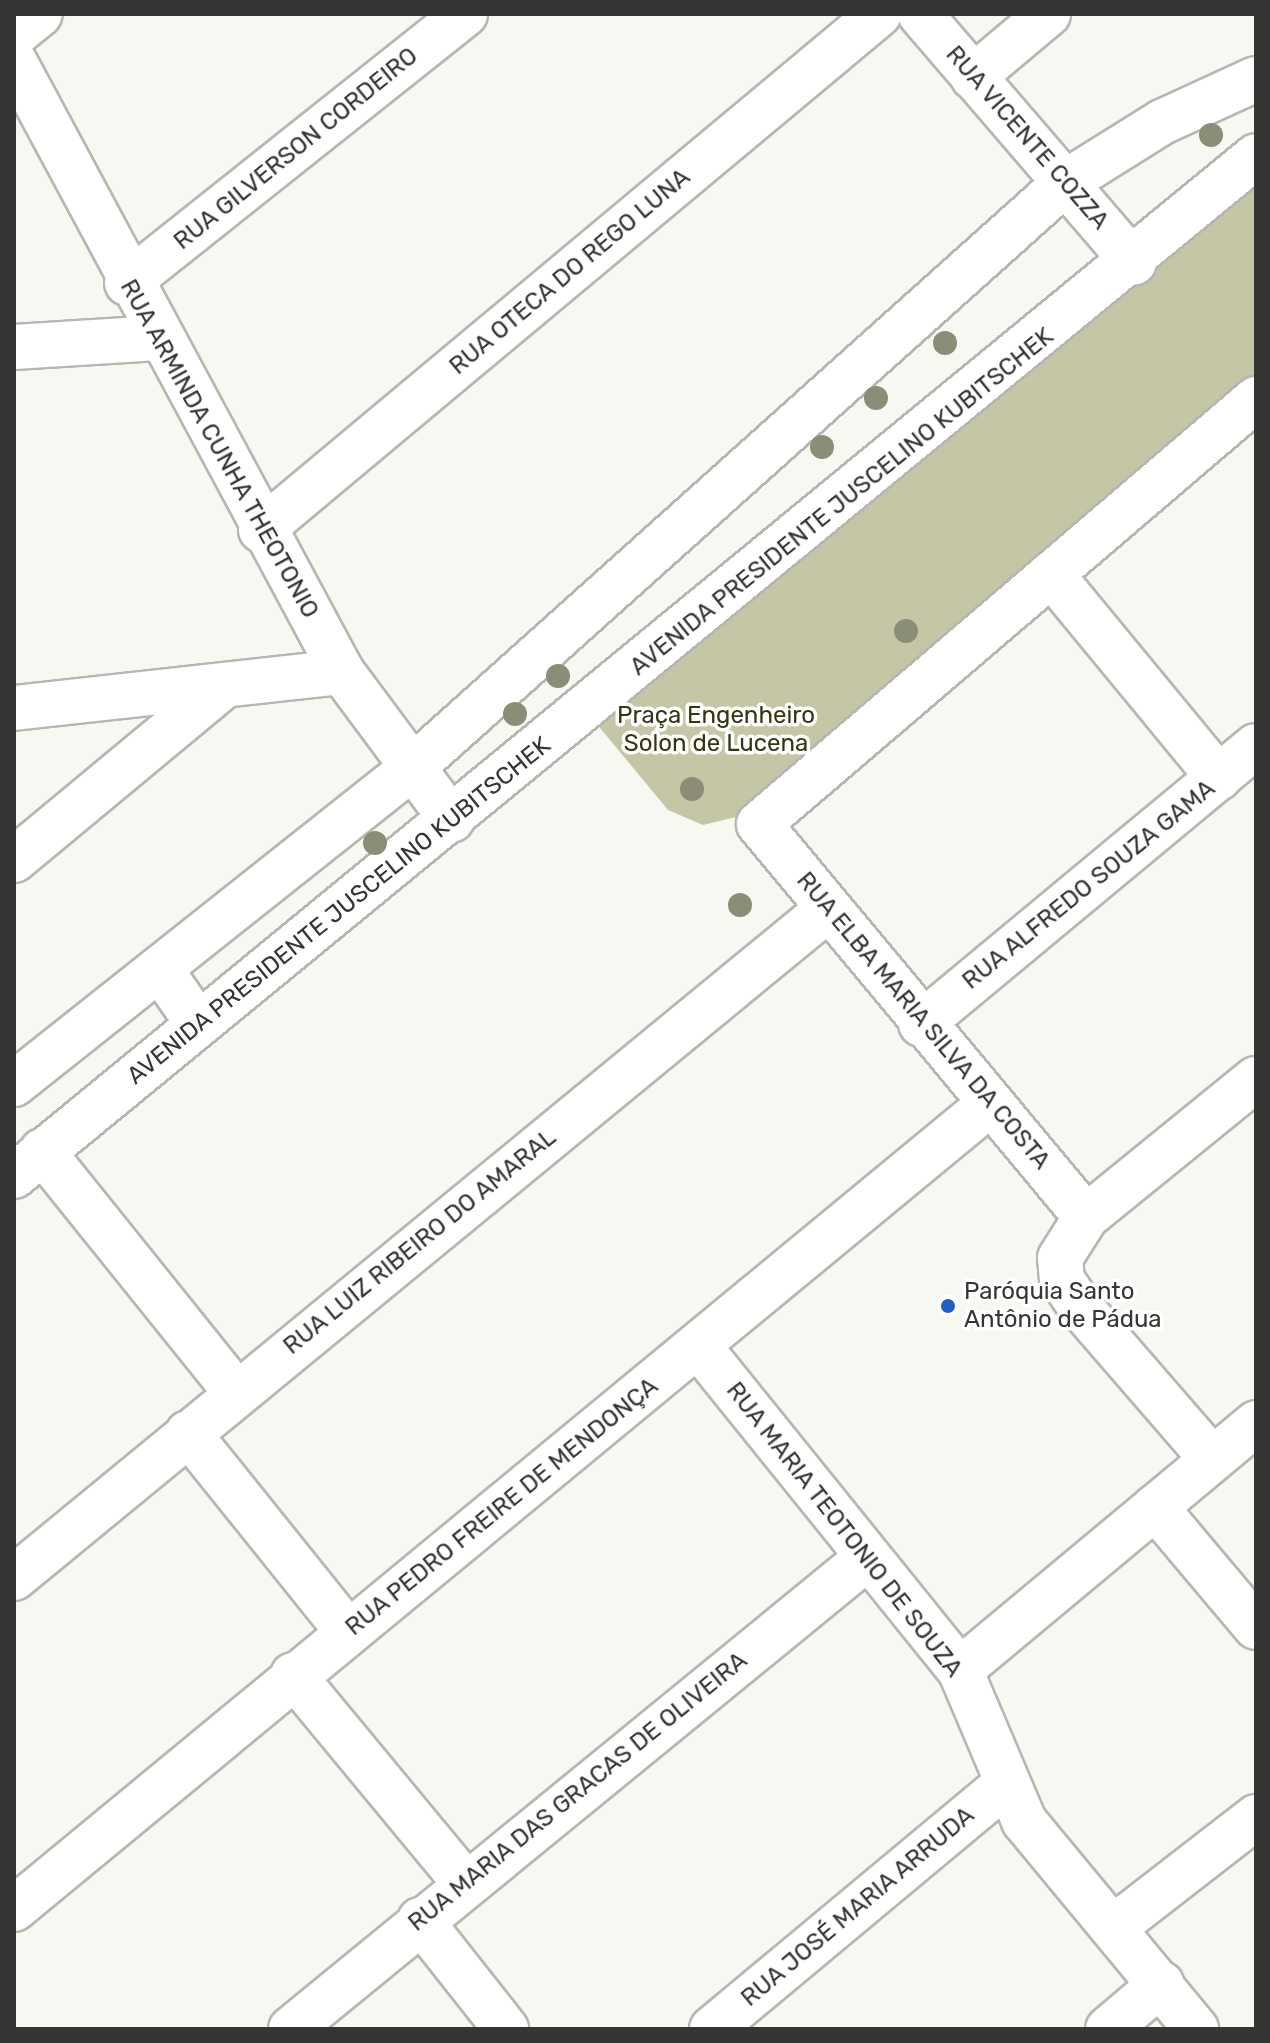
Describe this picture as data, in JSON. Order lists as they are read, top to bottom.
{
  "streets": {
    "street": [
      "RUA VICENTE COZZA",
      "RUA GILVERSON CORDEIRO",
      "RUA OTECA DO REGO LUNA",
      "RUA ARMINDA CUNHA THEOTONIO",
      "AVENIDA PRESIDENTE JUSCELINO KUBITSCHEK",
      "RUA ALFREDO SOUZA GAMA",
      "RUA ELBA MARIA SILVA DA COSTA",
      "RUA LUIZ RIBEIRO DO AMARAL",
      "RUA PEDRO FREIRE DE MENDONÇA",
      "RUA MARIA TEOTONIO DE SOUZA",
      "RUA MARIA DAS GRACAS DE OLIVEIRA",
      "RUA JOSÉ MARIA ARRUDA"
    ]
  },
  "crossings": [
    ["RUA VICENTE COZZA", "AVENIDA PRESIDENTE JUSCELINO KUBITSCHEK"],
    ["RUA GILVERSON CORDEIRO", "RUA ARMINDA CUNHA THEOTONIO"],
    ["RUA OTECA DO REGO LUNA", "RUA ARMINDA CUNHA THEOTONIO"],
    ["RUA ARMINDA CUNHA THEOTONIO", "AVENIDA PRESIDENTE JUSCELINO KUBITSCHEK"],
    ["RUA ALFREDO SOUZA GAMA", "RUA ELBA MARIA SILVA DA COSTA"],
    ["RUA ELBA MARIA SILVA DA COSTA", "RUA LUIZ RIBEIRO DO AMARAL"],
    ["RUA ELBA MARIA SILVA DA COSTA", "RUA PEDRO FREIRE DE MENDONÇA"],
    ["RUA PEDRO FREIRE DE MENDONÇA", "RUA MARIA TEOTONIO DE SOUZA"],
    ["RUA MARIA TEOTONIO DE SOUZA", "RUA MARIA DAS GRACAS DE OLIVEIRA"],
    ["RUA MARIA TEOTONIO DE SOUZA", "RUA JOSÉ MARIA ARRUDA"]
  ],
  "parks": ["Praça Engenheiro Solon de Lucena"],
  "places": ["Paróquia Santo Antônio de Pádua"]
}
